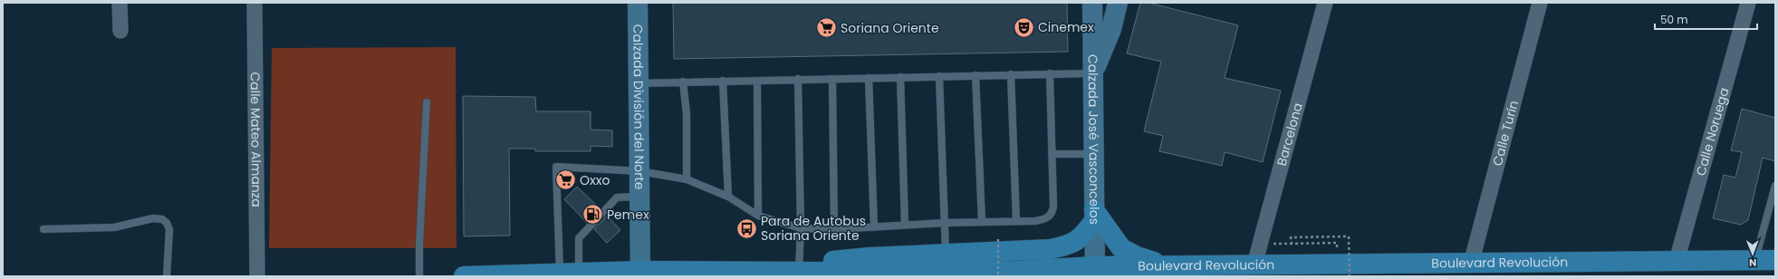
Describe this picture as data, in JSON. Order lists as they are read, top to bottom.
{
  "streets": {
    "main road": ["Calzada División del Norte", "Calzada José Vasconcelos", "Boulevard Revolución"],
    "street": [
      "Calle Noruega",
      "Calle Turín",
      "Barcelona",
      "Calle Mateo Almanza"
    ]
  },
  "crossings": [
    ["Calzada División del Norte", "Boulevard Revolución"],
    ["Calle Noruega", "Boulevard Revolución"],
    ["Calle Turín", "Boulevard Revolución"],
    ["Barcelona", "Boulevard Revolución"],
    ["Calzada José Vasconcelos", "Boulevard Revolución"]
  ],
  "places": {
    "theatre": ["Cinemex"],
    "supermarket": ["Soriana Oriente", "Oxxo"],
    "fuel station": ["Pemex"],
    "bus stop": ["Para de Autobus Soriana Oriente"]
  },
  "scale_bar": "50 m",
  "north": "bottom"
}
